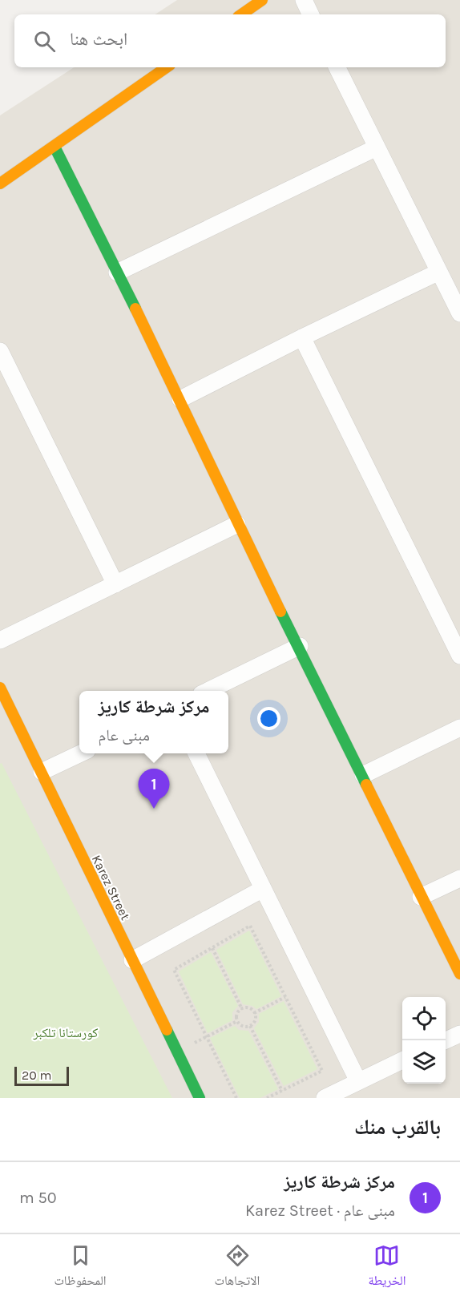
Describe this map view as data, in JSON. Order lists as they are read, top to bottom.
{
  "streets": {
    "street": ["Karez Street"]
  },
  "parks": ["كورستانا تلكبر"],
  "scale_bar": "20 m",
  "page": {
    "search": "ابحث هنا",
    "popup": ["مركز شرطة كاريز", "مبنى عام"],
    "pins": "1",
    "scale": "20 m",
    "heading": "بالقرب منك",
    "list": [
      {
        "mark": "1",
        "name": "مركز شرطة كاريز",
        "note": "مبنى عام · Karez Street",
        "value": "50 m"
      }
    ],
    "nav": ["الخريطة", "الاتجاهات", "المحفوظات"]
  }
}
